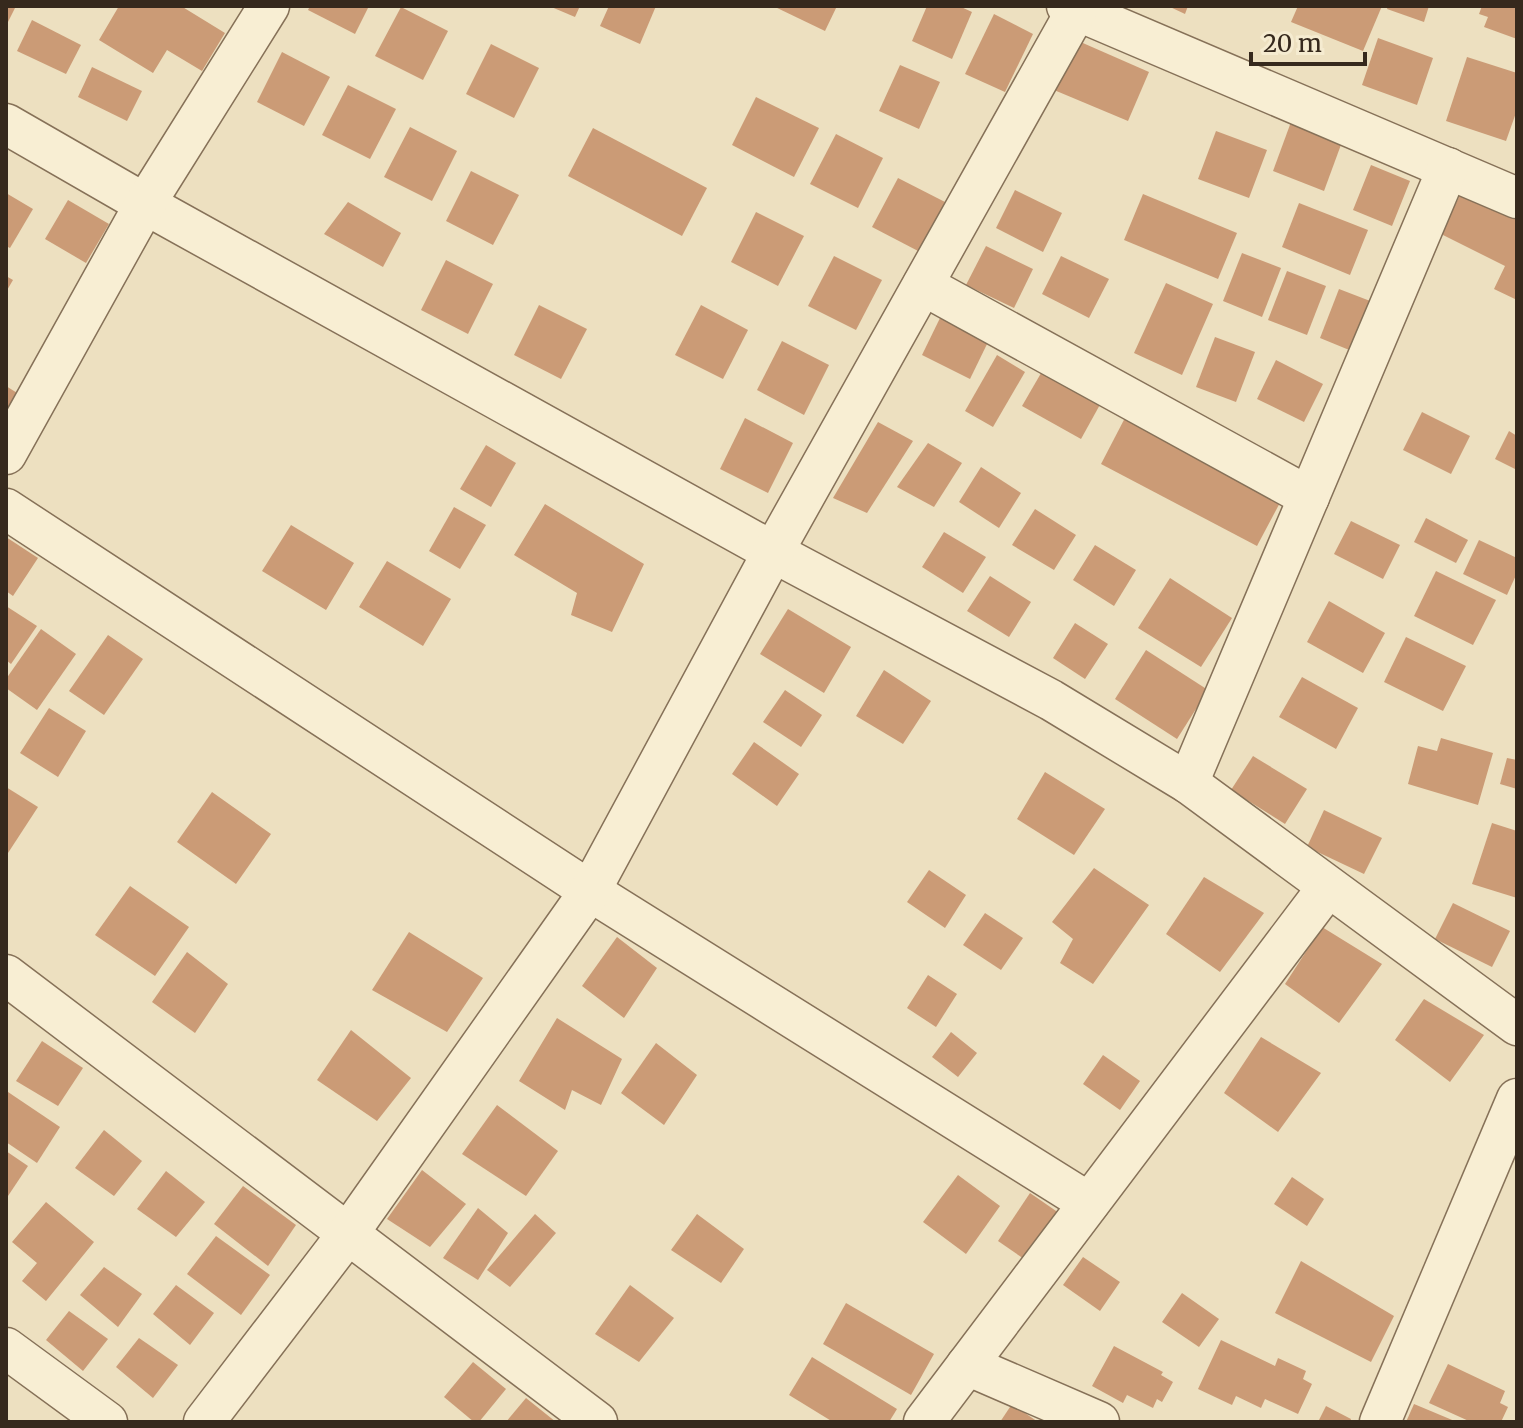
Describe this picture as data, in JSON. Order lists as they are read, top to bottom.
{
  "scale_bar": "20 m"
}
